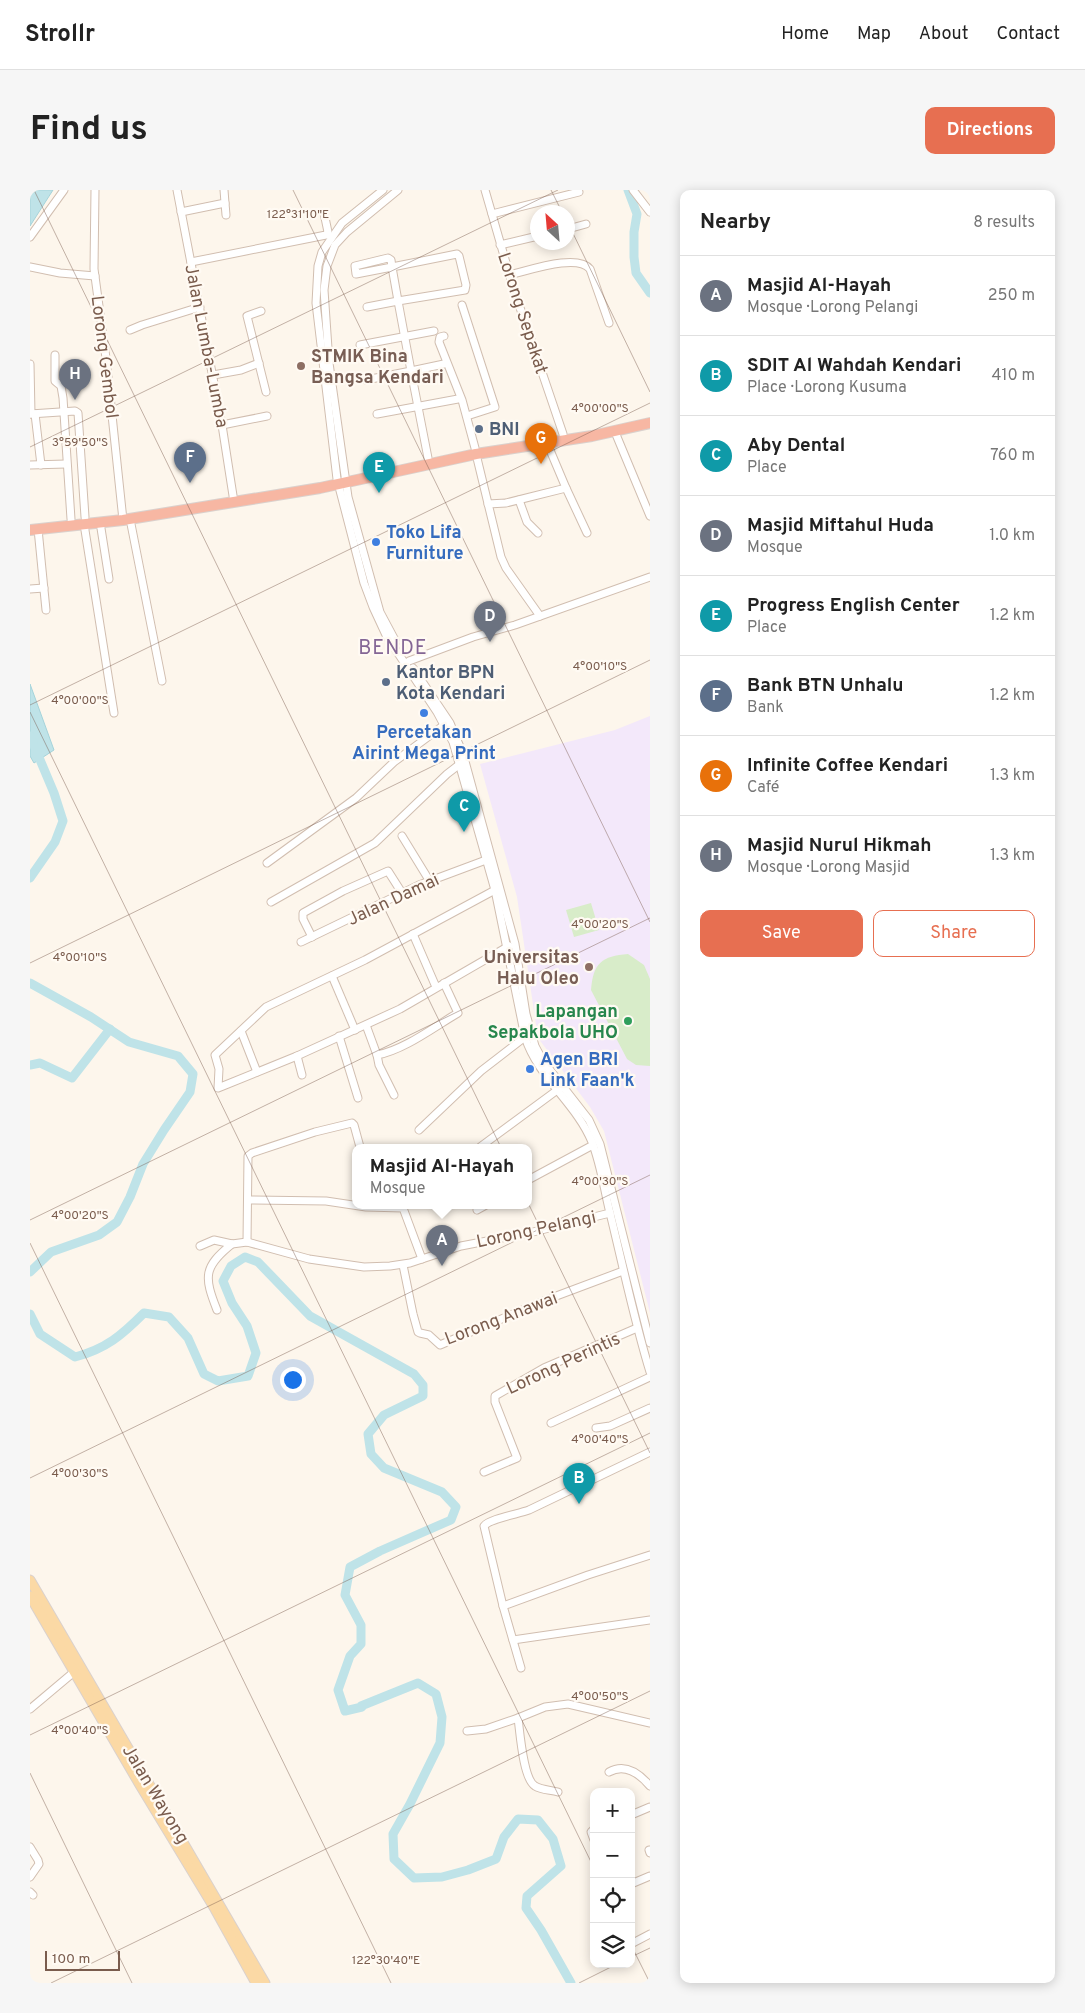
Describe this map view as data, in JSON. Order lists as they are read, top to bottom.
{
  "streets": {
    "main road": ["Jalan Wayong"],
    "street": [
      "Lorong Sepakat",
      "Jalan Lumba-Lumba",
      "Lorong Gembol",
      "Jalan Damai",
      "Lorong Pelangi",
      "Lorong Anawai",
      "Lorong Perintis"
    ]
  },
  "crossings": [
    ["Lorong Pelangi", "Lorong Anawai"]
  ],
  "districts": ["BENDE"],
  "places": [
    "STMIK Bina Bangsa Kendari",
    "BNI",
    "Toko Lifa Furniture",
    "Kantor BPN Kota Kendari",
    "Percetakan Airint Mega Print",
    "Universitas Halu Oleo",
    "Lapangan Sepakbola UHO",
    "Agen BRI Link Faan'k"
  ],
  "scale_bar": "100 m",
  "north": "top left",
  "page": {
    "header": "Strollr",
    "nav": [
      "Home",
      "Map",
      "About",
      "Contact"
    ],
    "buttons": [
      "Directions",
      ["Save", "Share"]
    ],
    "title": "Find us",
    "heading": ["Nearby", "8 results"],
    "list": [
      {
        "mark": "A",
        "name": "Masjid Al-Hayah",
        "note": "Mosque · Lorong Pelangi",
        "value": "250 m"
      },
      {
        "mark": "B",
        "name": "SDIT Al Wahdah Kendari",
        "note": "Place · Lorong Kusuma",
        "value": "410 m"
      },
      {
        "mark": "C",
        "name": "Aby Dental",
        "note": "Place",
        "value": "760 m"
      },
      {
        "mark": "D",
        "name": "Masjid Miftahul Huda",
        "note": "Mosque",
        "value": "1.0 km"
      },
      {
        "mark": "E",
        "name": "Progress English Center",
        "note": "Place",
        "value": "1.2 km"
      },
      {
        "mark": "F",
        "name": "Bank BTN Unhalu",
        "note": "Bank",
        "value": "1.2 km"
      },
      {
        "mark": "G",
        "name": "Infinite Coffee Kendari",
        "note": "Café",
        "value": "1.3 km"
      },
      {
        "mark": "H",
        "name": "Masjid Nurul Hikmah",
        "note": "Mosque · Lorong Masjid",
        "value": "1.3 km"
      }
    ],
    "pins": [
      "H",
      "G",
      "F",
      "E",
      "D",
      "C",
      "A",
      "B"
    ],
    "popup": ["Masjid Al-Hayah", "Mosque"],
    "map_buttons": ["+", "−"],
    "scale": "100 m"
  },
  "coordinates": [
    "122°31'10\"E",
    "4°00'00\"S",
    "3°59'50\"S",
    "4°00'10\"S",
    "4°00'20\"S",
    "4°00'30\"S",
    "4°00'40\"S",
    "4°00'50\"S",
    "122°30'40\"E"
  ]
}
